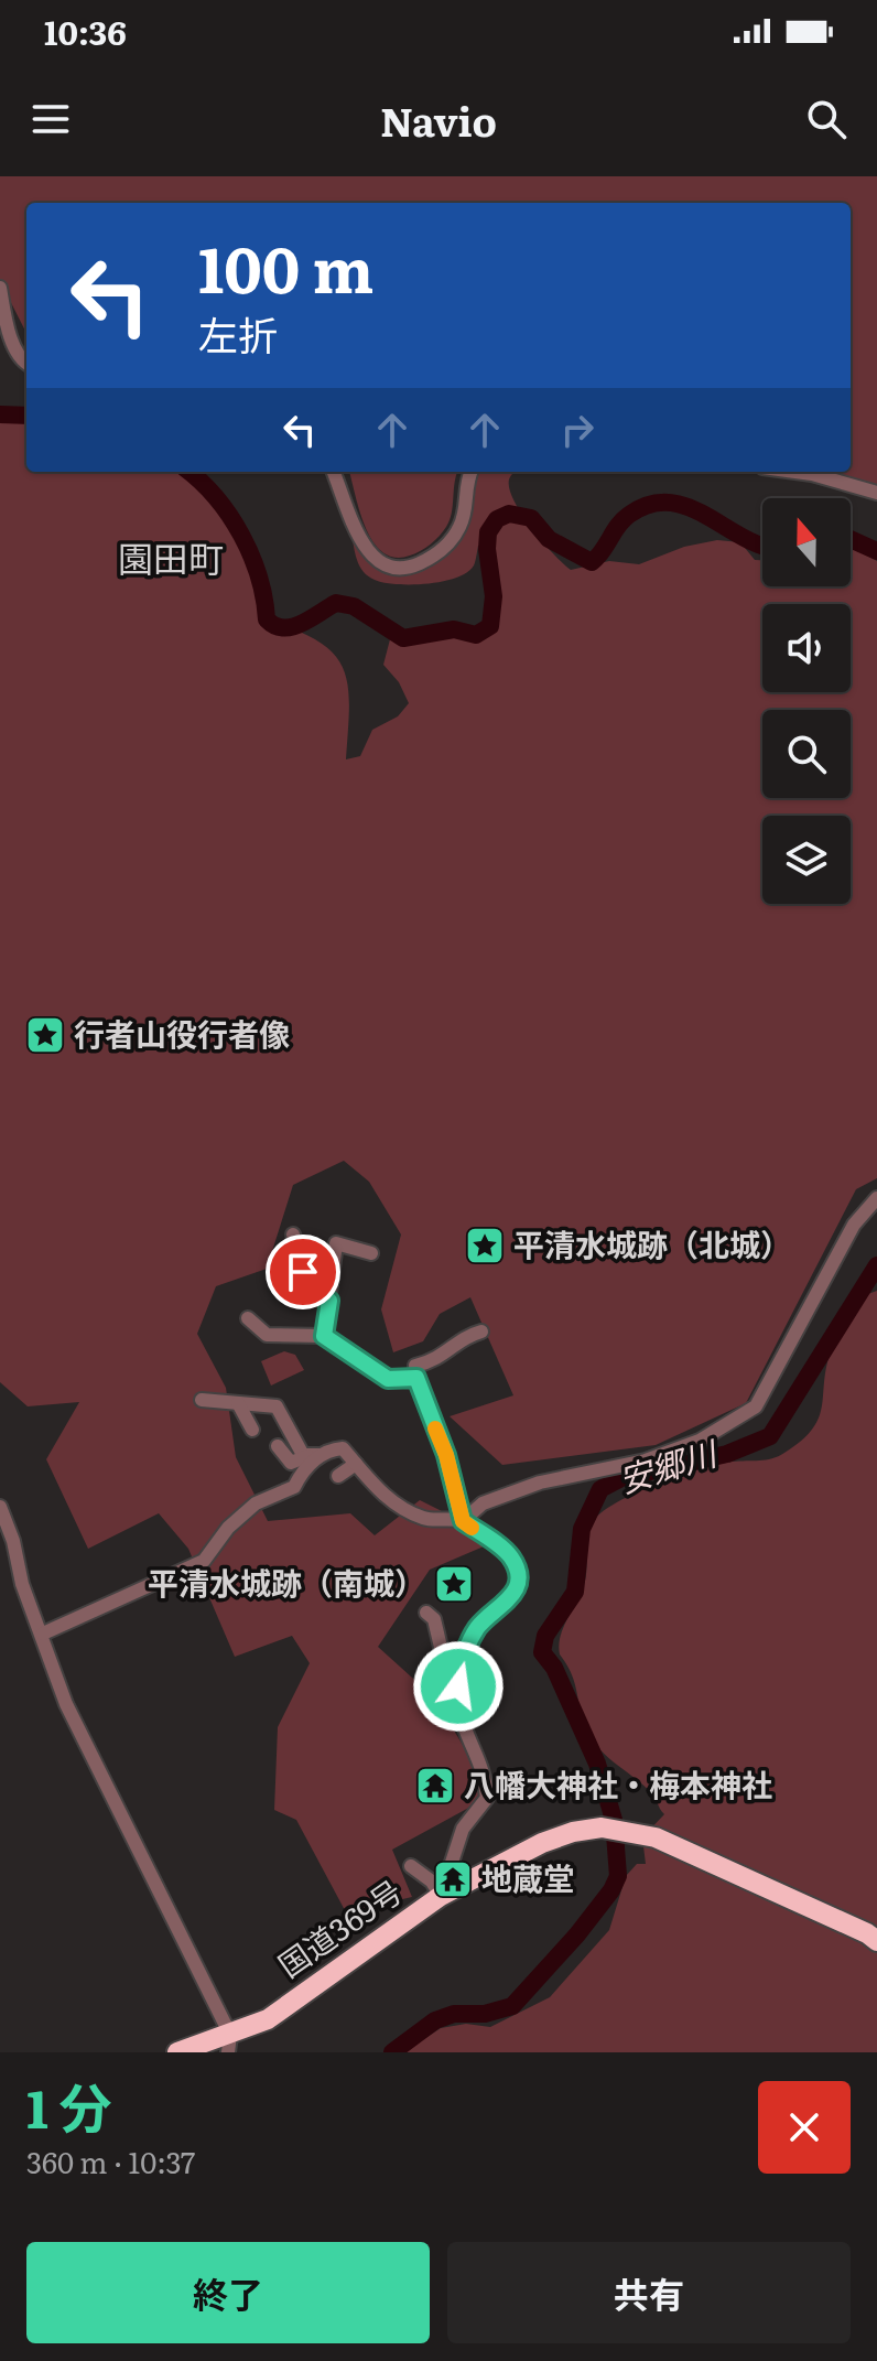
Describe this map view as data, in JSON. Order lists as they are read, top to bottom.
{
  "streets": {
    "highway": ["国道369号"]
  },
  "districts": ["園田町"],
  "water": ["安郷川"],
  "places": {
    "place": ["行者山役行者像", "平清水城跡（北城）", "平清水城跡（南城）"],
    "temple": ["八幡大神社・梅本神社", "地蔵堂"]
  },
  "north": "top",
  "page": {
    "status": "10:36",
    "header": "Navio",
    "turn": ["100 m", "左折"],
    "heading": ["1 分", "360 m · 10:37"],
    "buttons": ["終了", "共有"]
  }
}
